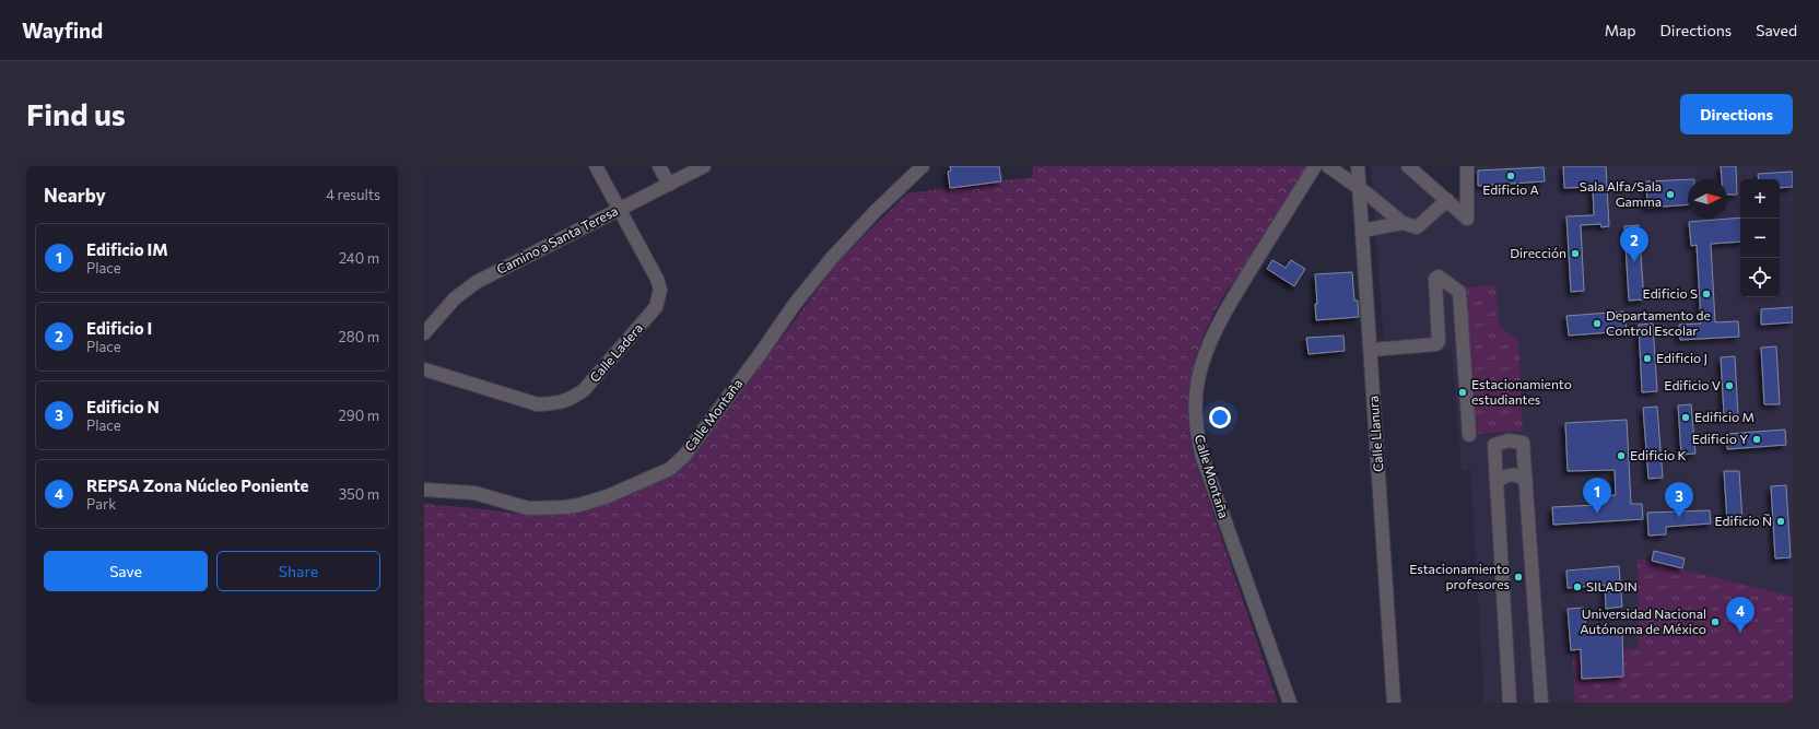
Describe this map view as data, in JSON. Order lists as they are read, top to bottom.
{
  "streets": {
    "street": [
      "Camino a Santa Teresa",
      "Calle Ladera",
      "Calle Montaña",
      "Calle Llanura"
    ]
  },
  "crossings": [
    ["Camino a Santa Teresa", "Calle Ladera"]
  ],
  "places": [
    "Edificio A",
    "Sala Alfa/Sala Gamma",
    "Dirección",
    "Edificio S",
    "Departamento de Control Escolar",
    "Edificio J",
    "Edificio V",
    "Estacionamiento estudiantes",
    "Edificio M",
    "Edificio Y",
    "Edificio K",
    "Edificio Ñ",
    "Estacionamiento profesores",
    "SILADIN",
    "Universidad Nacional Autónoma de México"
  ],
  "north": "right",
  "page": {
    "header": "Wayfind",
    "nav": ["Map", "Directions", "Saved"],
    "buttons": [
      "Directions",
      ["Save", "Share"]
    ],
    "title": "Find us",
    "heading": ["Nearby", "4 results"],
    "map_buttons": ["+", "−"],
    "list": [
      {
        "mark": "1",
        "name": "Edificio IM",
        "note": "Place",
        "value": "240 m"
      },
      {
        "mark": "2",
        "name": "Edificio I",
        "note": "Place",
        "value": "280 m"
      },
      {
        "mark": "3",
        "name": "Edificio N",
        "note": "Place",
        "value": "290 m"
      },
      {
        "mark": "4",
        "name": "REPSA Zona Núcleo Poniente",
        "note": "Park",
        "value": "350 m"
      }
    ],
    "pins": [
      "2",
      "1",
      "3",
      "4"
    ]
  }
}
